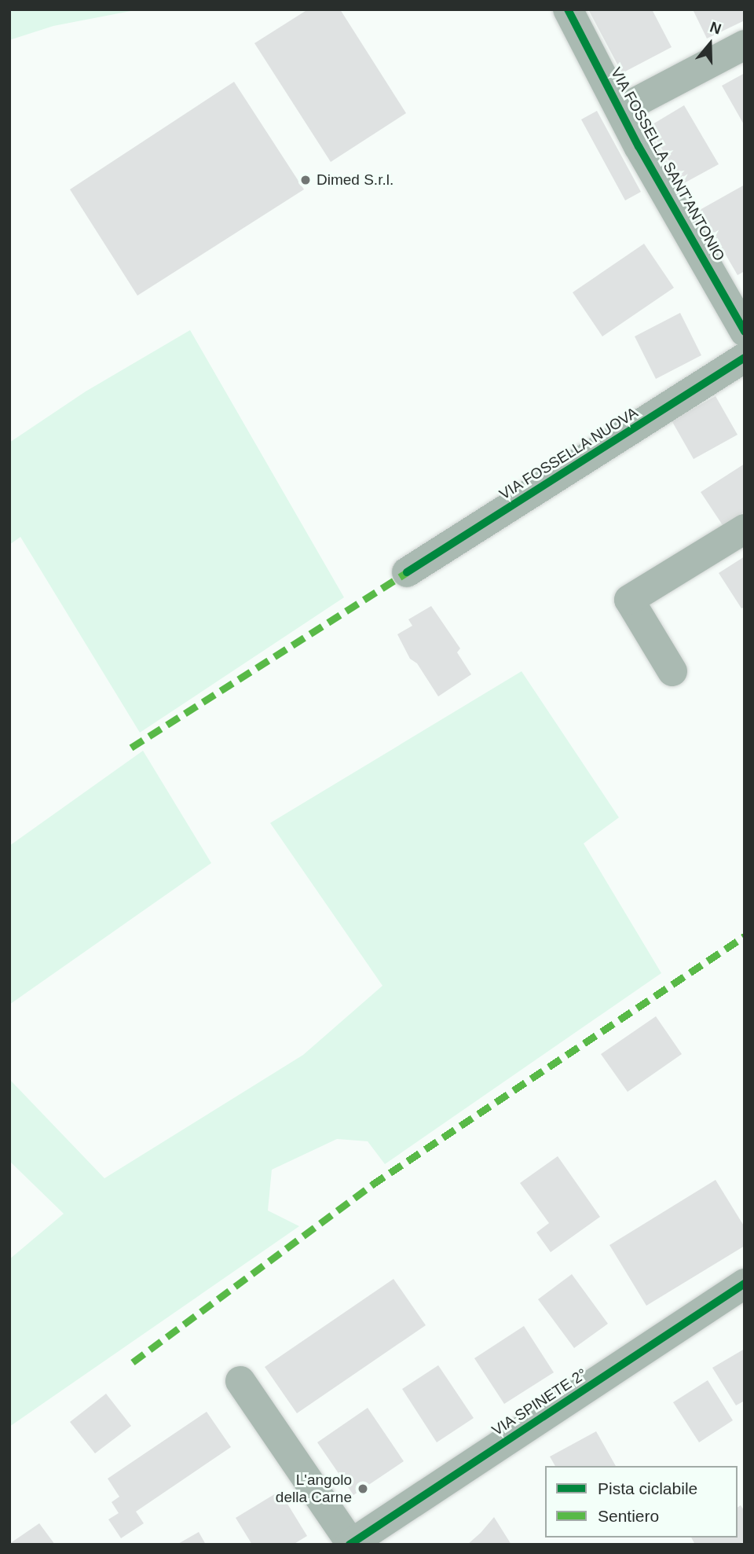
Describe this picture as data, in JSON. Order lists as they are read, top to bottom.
{
  "streets": {
    "street": ["VIA FOSSELLA SANT'ANTONIO", "VIA FOSSELLA NUOVA", "VIA SPINETE 2°"]
  },
  "places": ["Dimed S.r.l.", "L'angolo della Carne"],
  "legend": ["Pista ciclabile", "Sentiero"],
  "north": "top"
}
